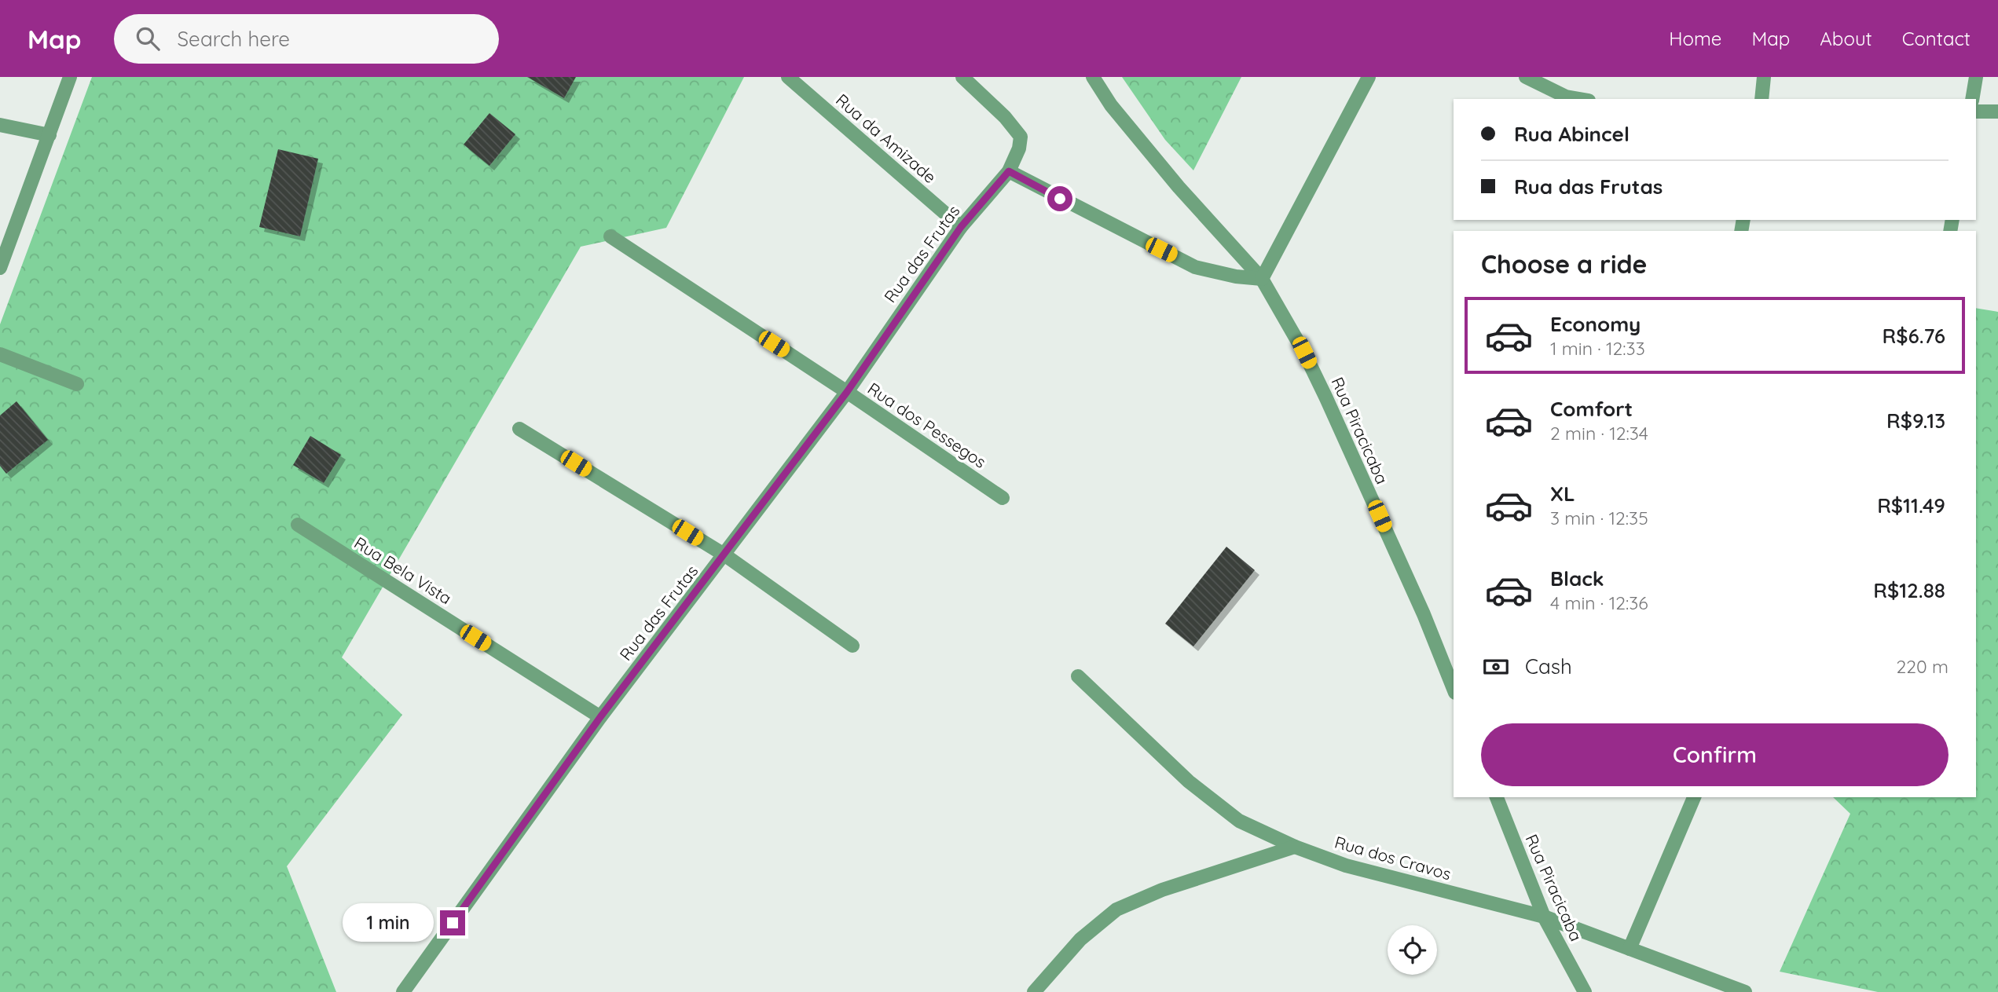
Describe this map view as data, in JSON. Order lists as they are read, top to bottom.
{
  "streets": {
    "street": [
      "Rua da Amizade",
      "Rua das Frutas",
      "Rua dos Pessegos",
      "Rua Piracicaba",
      "Rua Bela Vista",
      "Rua dos Cravos"
    ]
  },
  "crossings": [
    ["Rua da Amizade", "Rua das Frutas"],
    ["Rua das Frutas", "Rua dos Pessegos"],
    ["Rua das Frutas", "Rua Bela Vista"],
    ["Rua Piracicaba", "Rua dos Cravos"]
  ],
  "page": {
    "header": "Map",
    "search": "Search here",
    "nav": [
      "Home",
      "Map",
      "About",
      "Contact"
    ],
    "banner": ["Rua Abincel", "Rua das Frutas"],
    "heading": "Choose a ride",
    "list": [
      {
        "name": "Economy",
        "note": "1 min · 12:33",
        "value": "R$6.76"
      },
      {
        "name": "Comfort",
        "note": "2 min · 12:34",
        "value": "R$9.13"
      },
      {
        "name": "XL",
        "note": "3 min · 12:35",
        "value": "R$11.49"
      },
      {
        "name": "Black",
        "note": "4 min · 12:36",
        "value": "R$12.88"
      }
    ],
    "pay": ["Cash", "220 m"],
    "buttons": "Confirm",
    "bubble": "1 min"
  }
}
